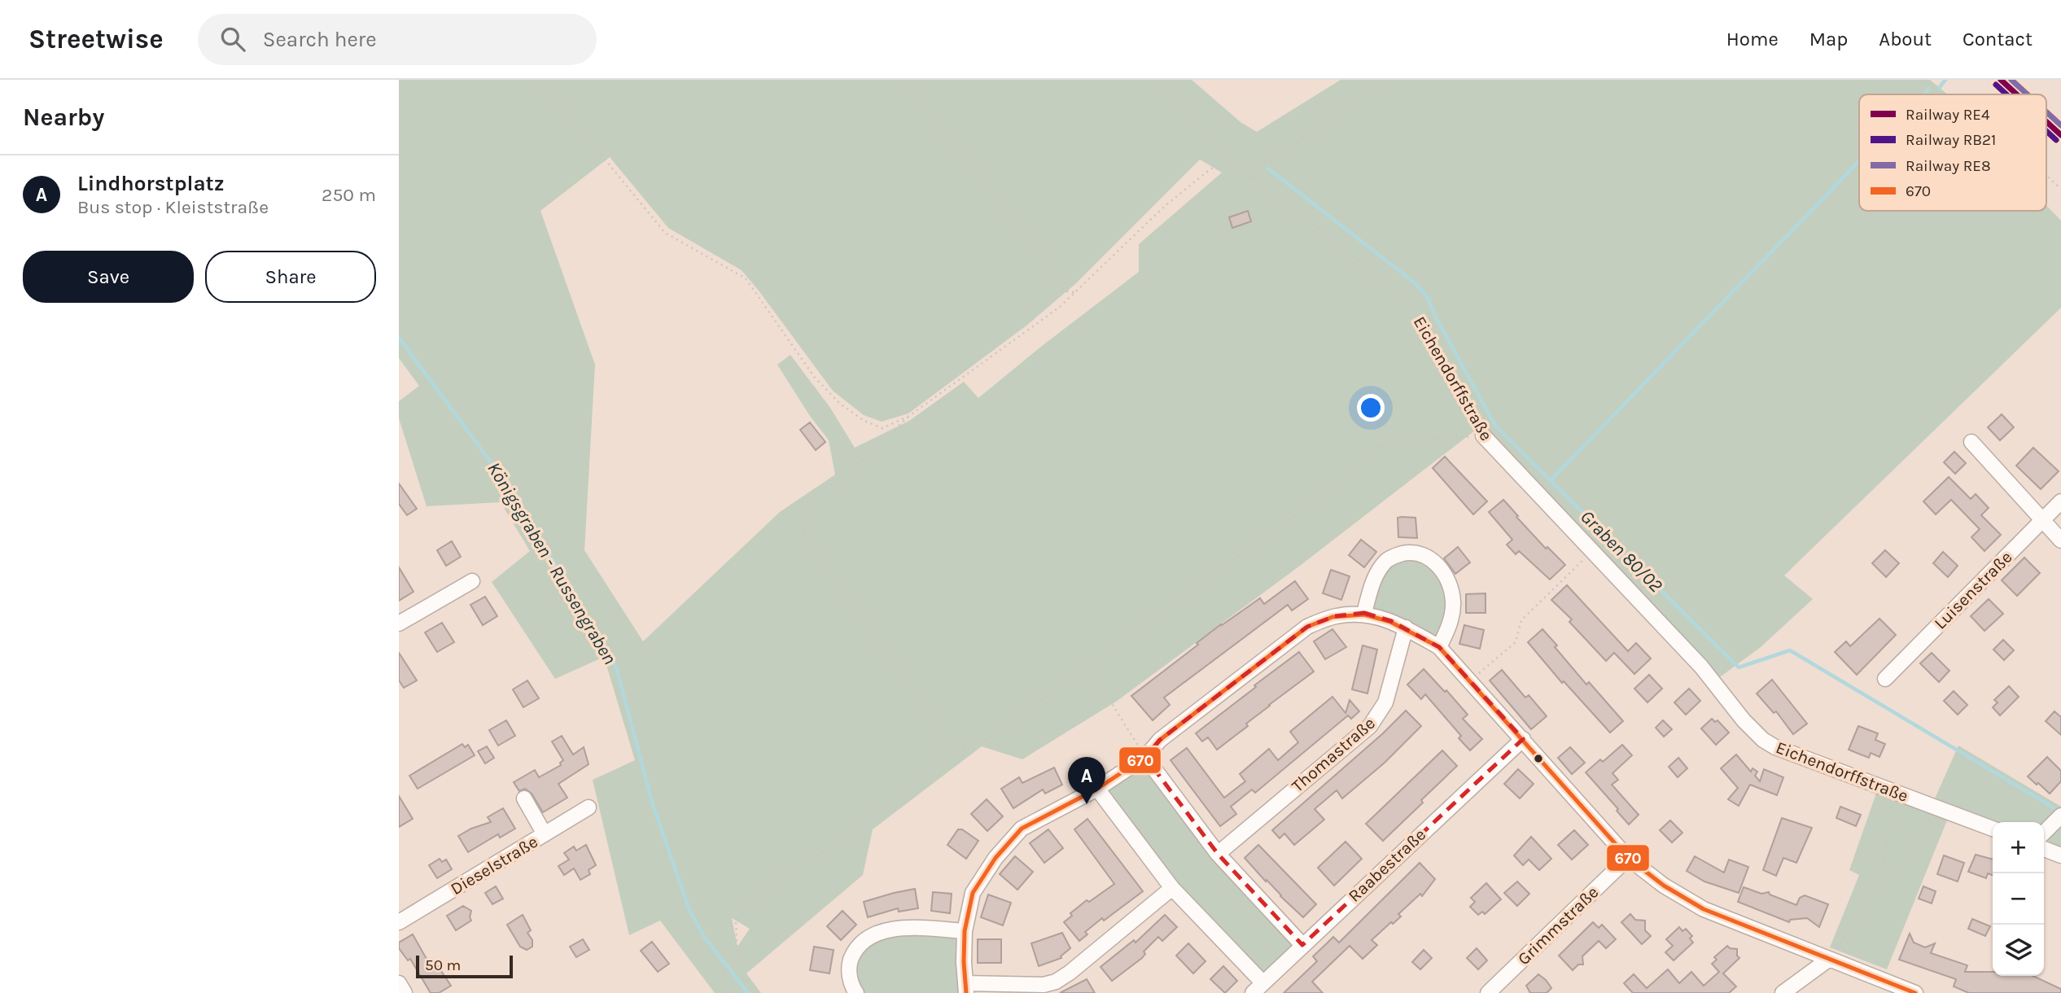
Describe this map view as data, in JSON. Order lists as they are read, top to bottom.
{
  "streets": {
    "street": [
      "Eichendorffstraße",
      "Luisenstraße",
      "Thomastraße",
      "Dieselstraße",
      "Raabestraße",
      "Grimmstraße"
    ]
  },
  "water": ["Graben 80/02", "Königsgraben - Russengraben"],
  "lines": [
    "rail line RE4",
    "rail line RE8",
    "rail line RB21",
    "transit line 670"
  ],
  "legend": [
    "Railway RE4",
    "Railway RB21",
    "Railway RE8",
    "670"
  ],
  "scale_bar": "50 m",
  "page": {
    "header": "Streetwise",
    "search": "Search here",
    "nav": [
      "Home",
      "Map",
      "About",
      "Contact"
    ],
    "heading": "Nearby",
    "list": [
      {
        "mark": "A",
        "name": "Lindhorstplatz",
        "note": "Bus stop · Kleiststraße",
        "value": "250 m"
      }
    ],
    "buttons": ["Save", "Share"],
    "pins": "A",
    "map_buttons": ["+", "−"],
    "scale": "50 m"
  }
}
